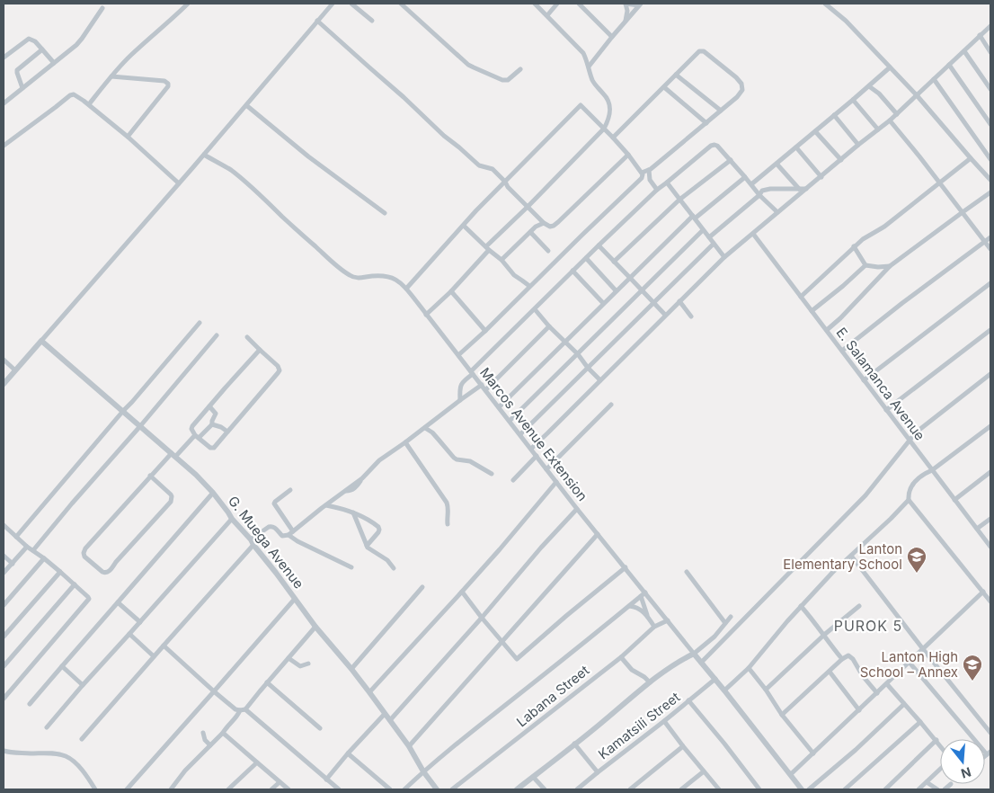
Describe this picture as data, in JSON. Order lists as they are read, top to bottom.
{
  "streets": {
    "street": [
      "E. Salamanca Avenue",
      "Marcos Avenue Extension",
      "G. Muega Avenue",
      "Labana Street",
      "Kamatsili Street"
    ]
  },
  "crossings": [
    ["Marcos Avenue Extension", "Labana Street"],
    ["Marcos Avenue Extension", "Kamatsili Street"]
  ],
  "districts": ["PUROK 5"],
  "places": {
    "school or university": ["Lanton Elementary School", "Lanton High School – Annex"]
  },
  "north": "bottom"
}
